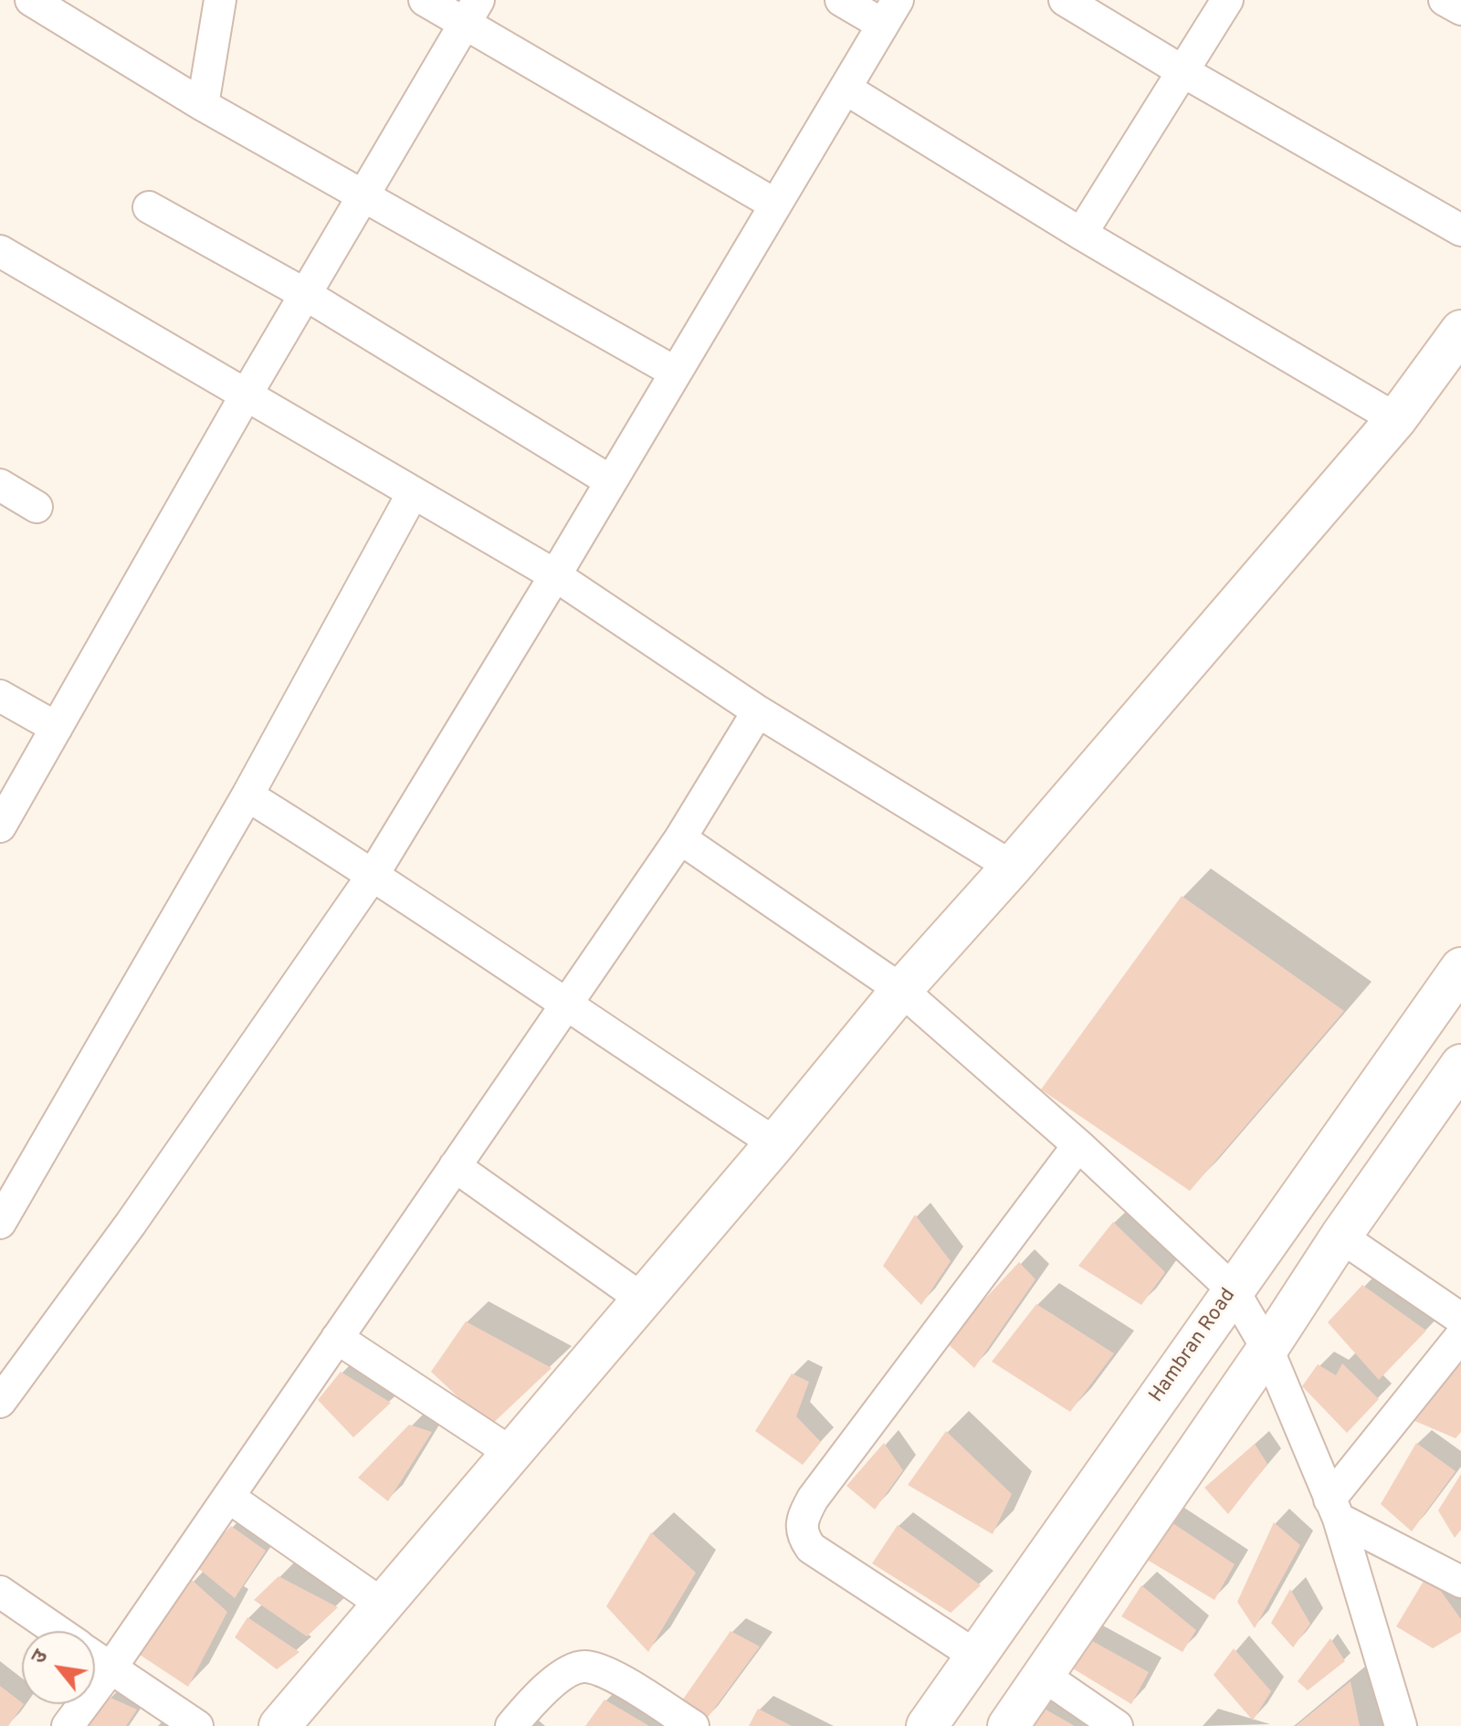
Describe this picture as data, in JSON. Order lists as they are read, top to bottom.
{
  "streets": {
    "street": ["Hambran Road"]
  },
  "north": "top left"
}
